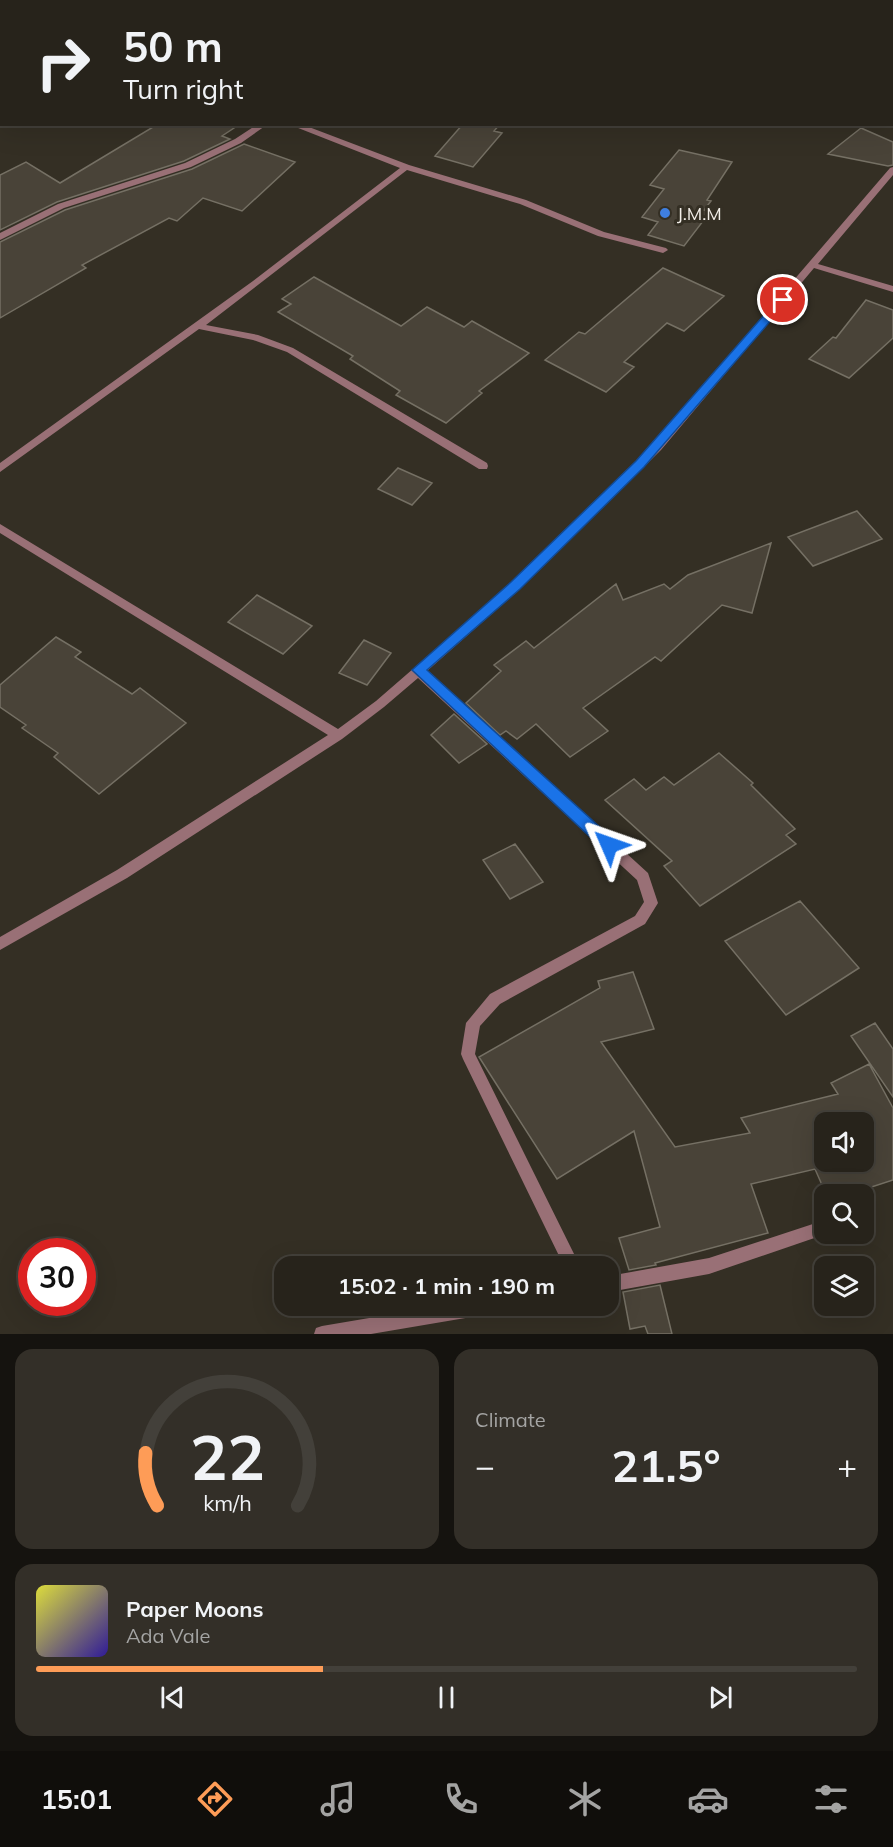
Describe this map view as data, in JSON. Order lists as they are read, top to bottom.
{
  "places": ["J.M.M"],
  "page": {
    "turn": ["50 m", "Turn right"],
    "limit": "30",
    "trip": "15:02 · 1 min · 190 m",
    "tile": "Climate",
    "heat": ["−", "21.5°", "+"],
    "song": ["Paper Moons", "Ada Vale"],
    "tabs": "15:01",
    "gauge": ["22", "km/h"]
  }
}
